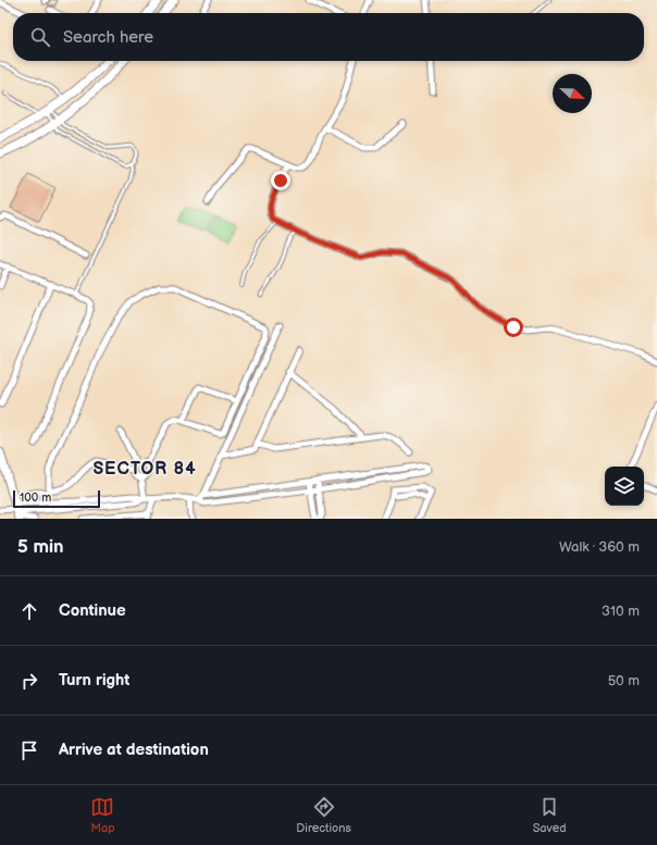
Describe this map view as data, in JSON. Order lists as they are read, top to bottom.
{
  "districts": ["SECTOR 84"],
  "scale_bar": "100 m",
  "north": "bottom right",
  "page": {
    "search": "Search here",
    "scale": "100 m",
    "heading": ["5 min", "Walk · 360 m"],
    "list": [
      ["Continue", "310 m"],
      ["Turn right", "50 m"],
      "Arrive at destination"
    ],
    "nav": ["Map", "Directions", "Saved"]
  }
}
